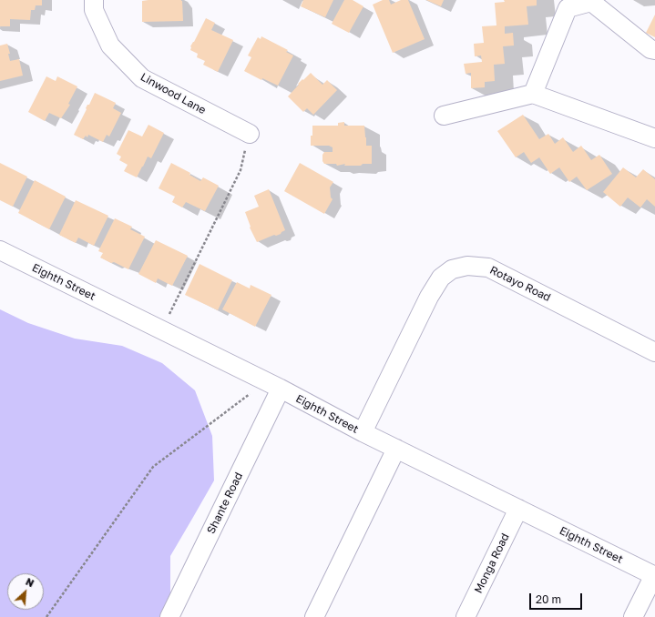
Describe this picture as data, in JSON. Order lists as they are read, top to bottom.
{
  "streets": {
    "street": [
      "Linwood Lane",
      "Eighth Street",
      "Rotayo Road",
      "Shante Road",
      "Monga Road"
    ]
  },
  "crossings": [
    ["Eighth Street", "Rotayo Road"],
    ["Eighth Street", "Shante Road"],
    ["Eighth Street", "Monga Road"]
  ],
  "scale_bar": "20 m",
  "north": "top right"
}
